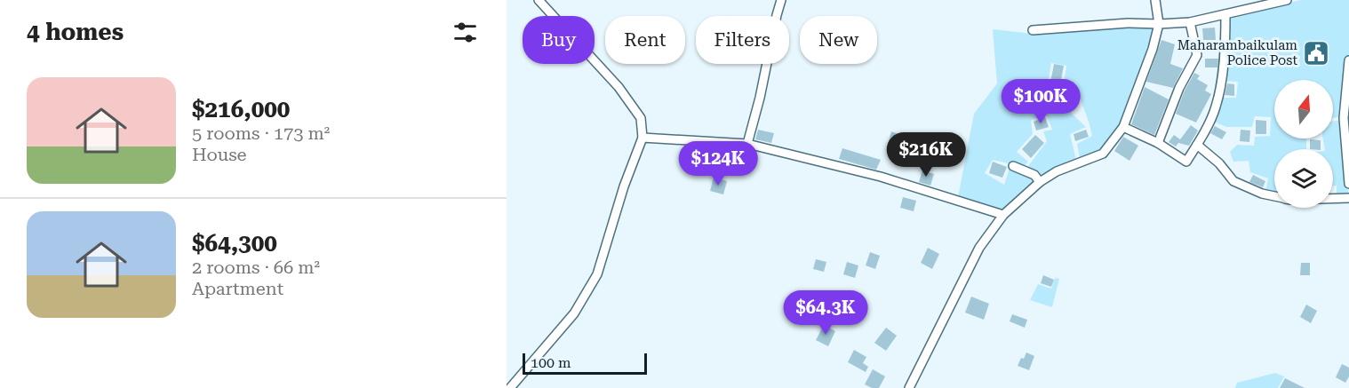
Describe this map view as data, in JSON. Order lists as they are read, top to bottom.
{
  "places": {
    "public building": ["Maharambaikulam Police Post"]
  },
  "scale_bar": "100 m",
  "north": "top",
  "page": {
    "heading": "4 homes",
    "chip": [
      "Buy",
      "Rent",
      "Filters",
      "New"
    ],
    "list": [
      {
        "name": "$216,000",
        "note": "5 rooms · 173 m² · House"
      },
      {
        "name": "$64,300",
        "note": "2 rooms · 66 m² · Apartment"
      }
    ],
    "price": [
      "$100K",
      "$216K",
      "$124K",
      "$64.3K"
    ],
    "scale": "100 m"
  }
}
